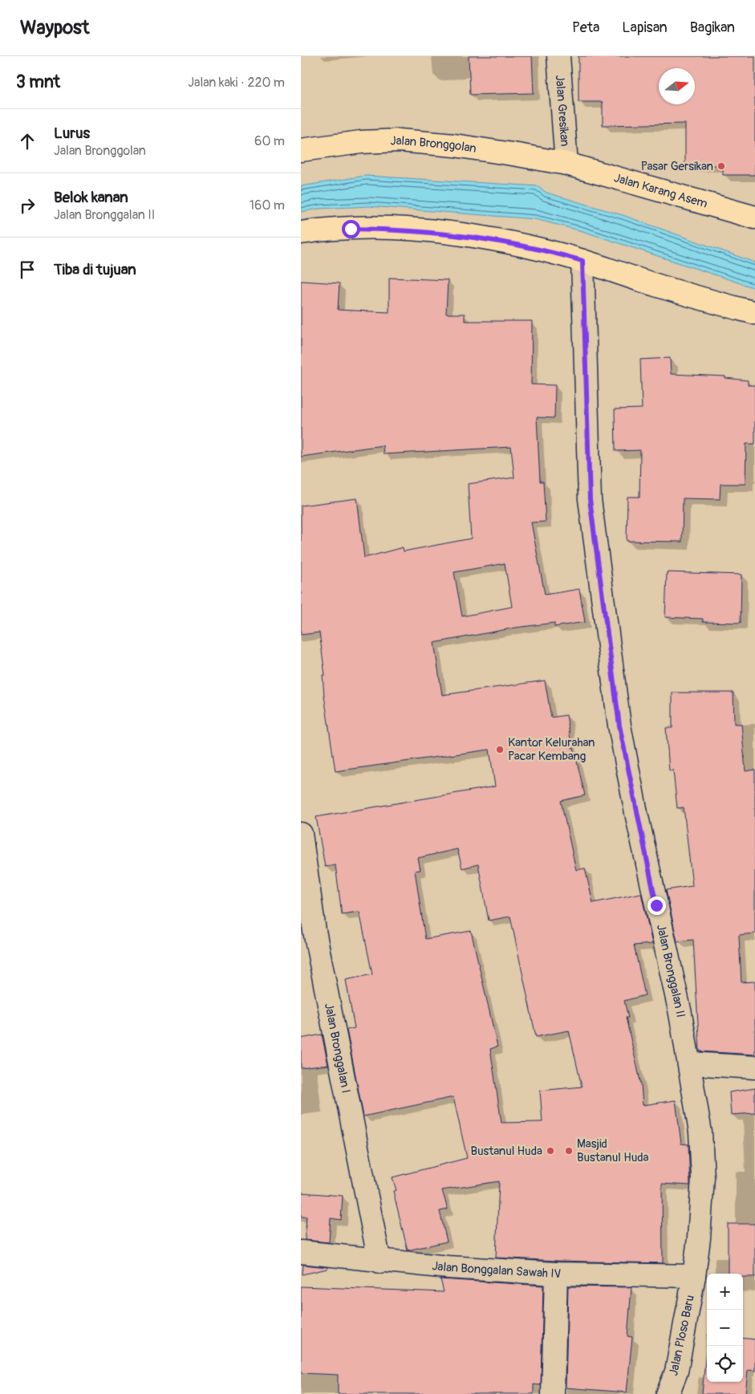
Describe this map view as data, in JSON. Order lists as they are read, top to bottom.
{
  "streets": {
    "main road": ["Jalan Bronggolan", "Jalan Karang Asem"],
    "street": [
      "Jalan Gresikan",
      "Jalan Bronggalan II",
      "Jalan Bronggalan I",
      "Jalan Bonggalan Sawah IV",
      "Jalan Ploso Baru"
    ]
  },
  "crossings": [
    ["Jalan Gresikan", "Jalan Bronggolan"],
    ["Jalan Gresikan", "Jalan Karang Asem"],
    ["Jalan Bronggolan", "Jalan Karang Asem"],
    ["Jalan Bronggalan II", "Jalan Bonggalan Sawah IV"],
    ["Jalan Bronggalan II", "Jalan Ploso Baru"],
    ["Jalan Bronggalan I", "Jalan Bonggalan Sawah IV"],
    ["Jalan Bonggalan Sawah IV", "Jalan Ploso Baru"]
  ],
  "places": [
    "Pasar Gersikan",
    "Kantor Kelurahan Pacar Kembang",
    "Bustanul Huda",
    "Masjid Bustanul Huda"
  ],
  "north": "right",
  "page": {
    "header": "Waypost",
    "nav": ["Peta", "Lapisan", "Bagikan"],
    "heading": ["3 mnt", "Jalan kaki · 220 m"],
    "list": [
      ["Lurus", "Jalan Bronggolan", "60 m"],
      ["Belok kanan", "Jalan Bronggalan II", "160 m"],
      "Tiba di tujuan"
    ],
    "map_buttons": ["+", "−"]
  }
}
